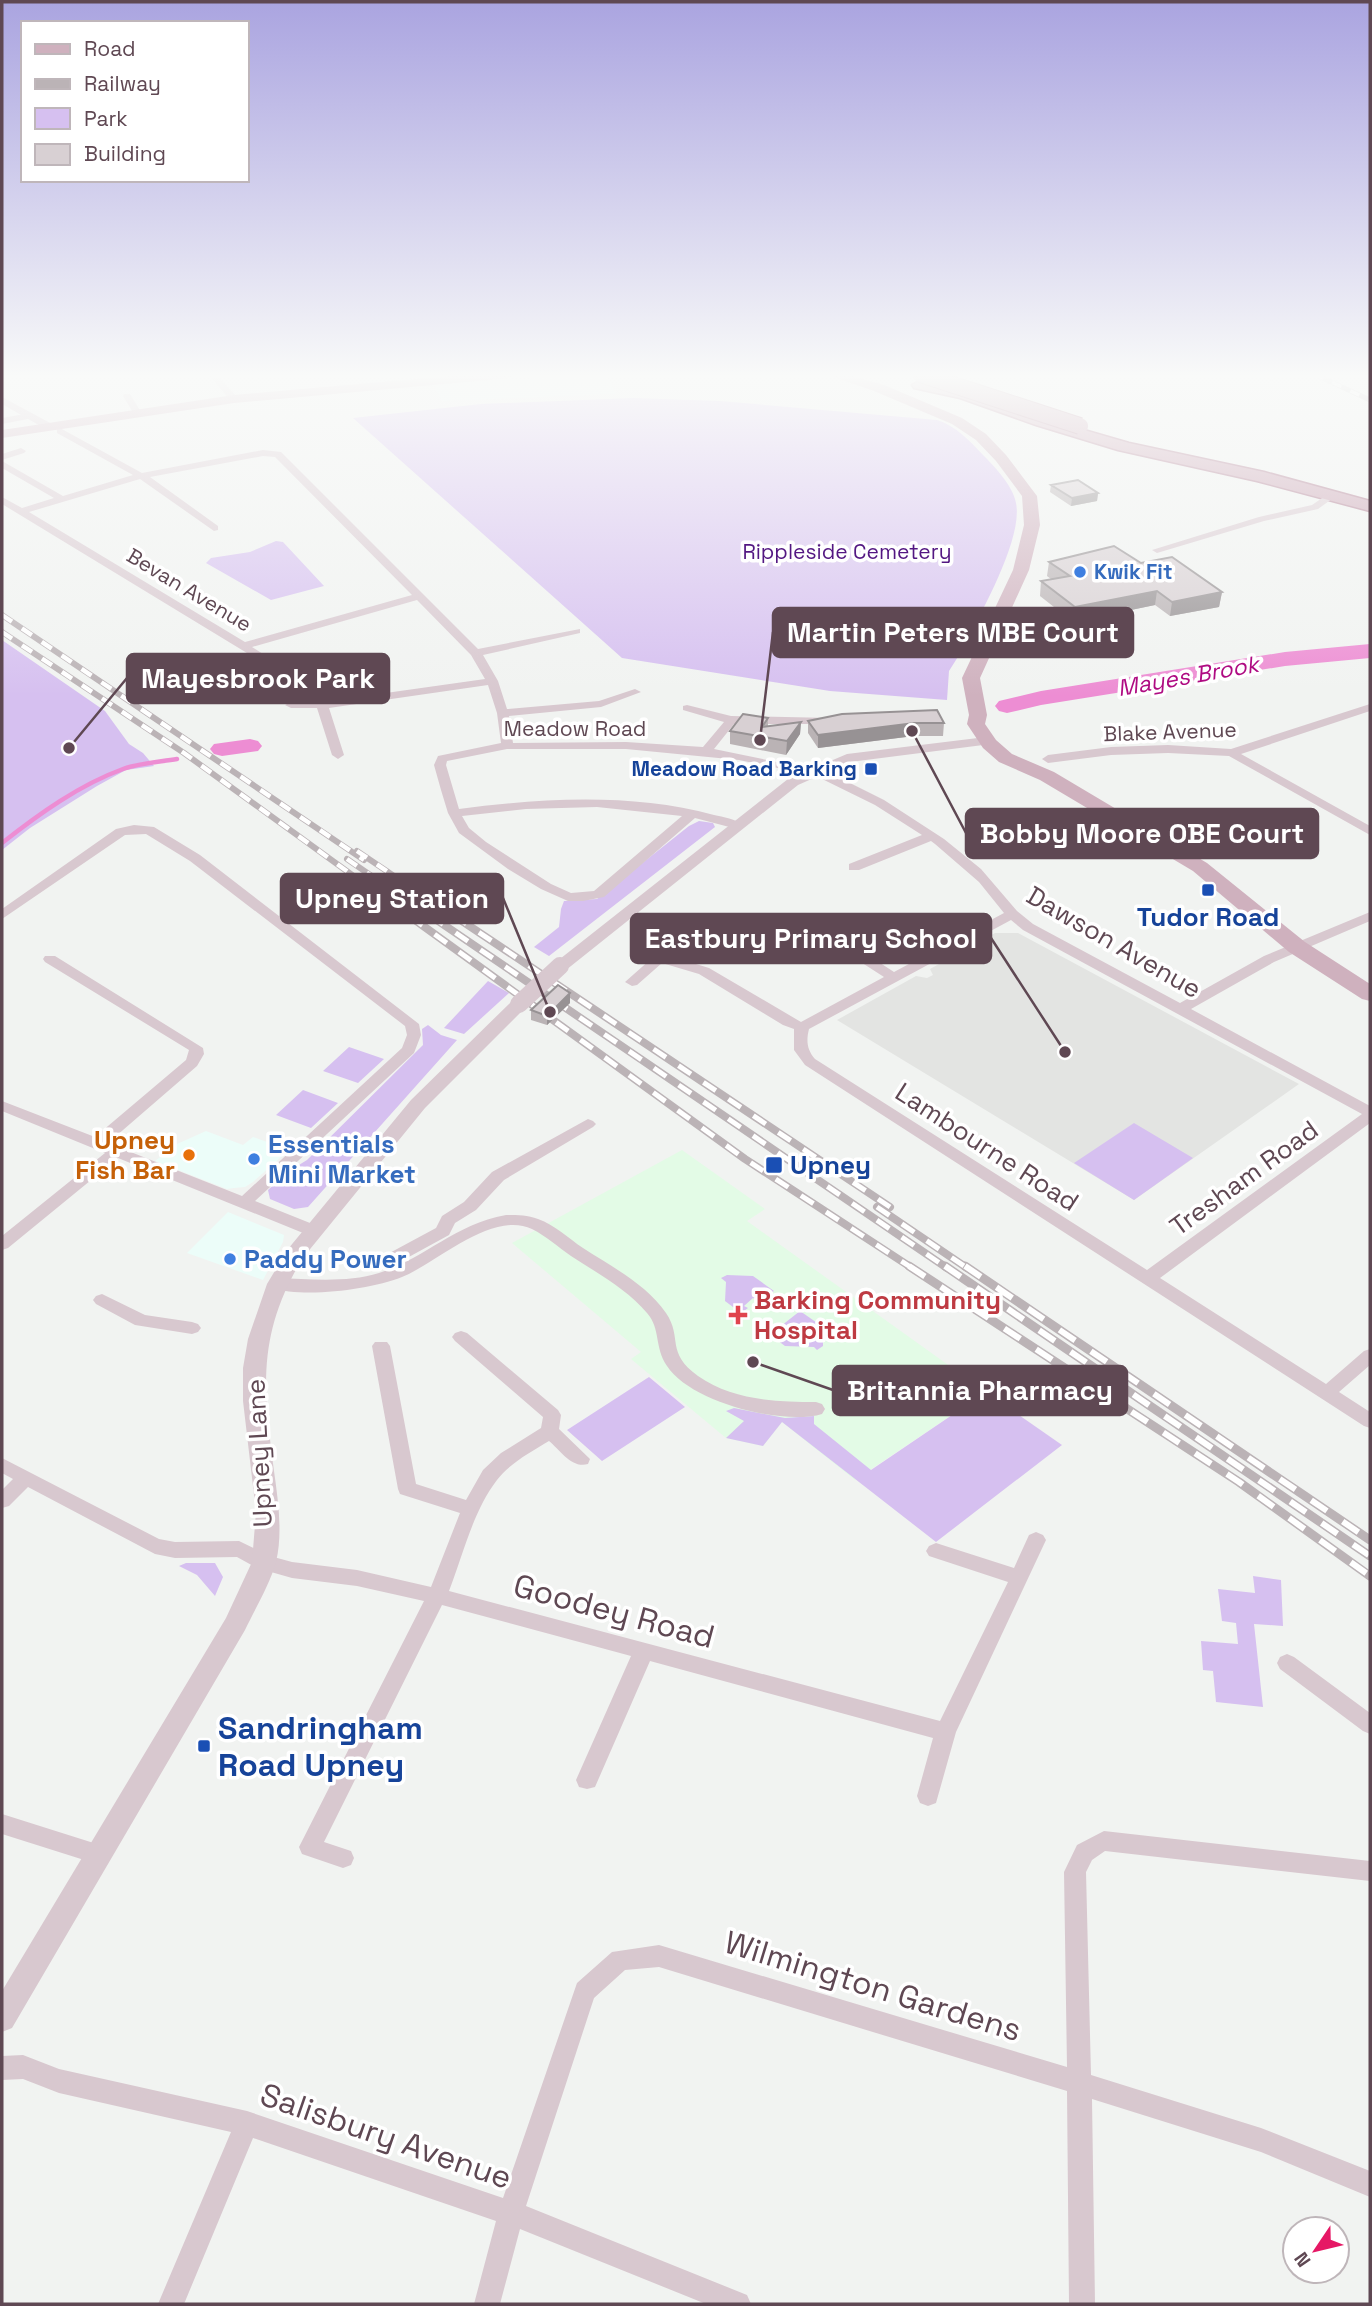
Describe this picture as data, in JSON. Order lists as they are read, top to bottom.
{
  "streets": {
    "street": [
      "Bevan Avenue",
      "Meadow Road",
      "Blake Avenue",
      "Dawson Avenue",
      "Lambourne Road",
      "Tresham Road",
      "Upney Lane",
      "Goodey Road",
      "Wilmington Gardens",
      "Salisbury Avenue"
    ]
  },
  "crossings": [
    ["Meadow Road", "Dawson Avenue"],
    ["Meadow Road", "Upney Lane"],
    ["Dawson Avenue", "Tresham Road"],
    ["Dawson Avenue", "Upney Lane"],
    ["Lambourne Road", "Tresham Road"],
    ["Upney Lane", "Goodey Road"],
    ["Wilmington Gardens", "Salisbury Avenue"]
  ],
  "water": ["Mayes Brook"],
  "parks": ["Rippleside Cemetery"],
  "places": {
    "other": [
      "Kwik Fit",
      "Bobby Moore OBE Court",
      "Martin Peters MBE Court",
      "Mayesbrook Park",
      "Upney Station",
      "Eastbury Primary School",
      "Upney Fish Bar",
      "Essentials Mini Market",
      "Paddy Power",
      "Britannia Pharmacy"
    ],
    "transit": [
      "Meadow Road Barking",
      "Tudor Road",
      "Upney",
      "Sandringham Road Upney"
    ],
    "health": ["Barking Community Hospital"]
  },
  "legend": [
    "Road",
    "Railway",
    "Park",
    "Building"
  ],
  "north": "bottom left"
}
